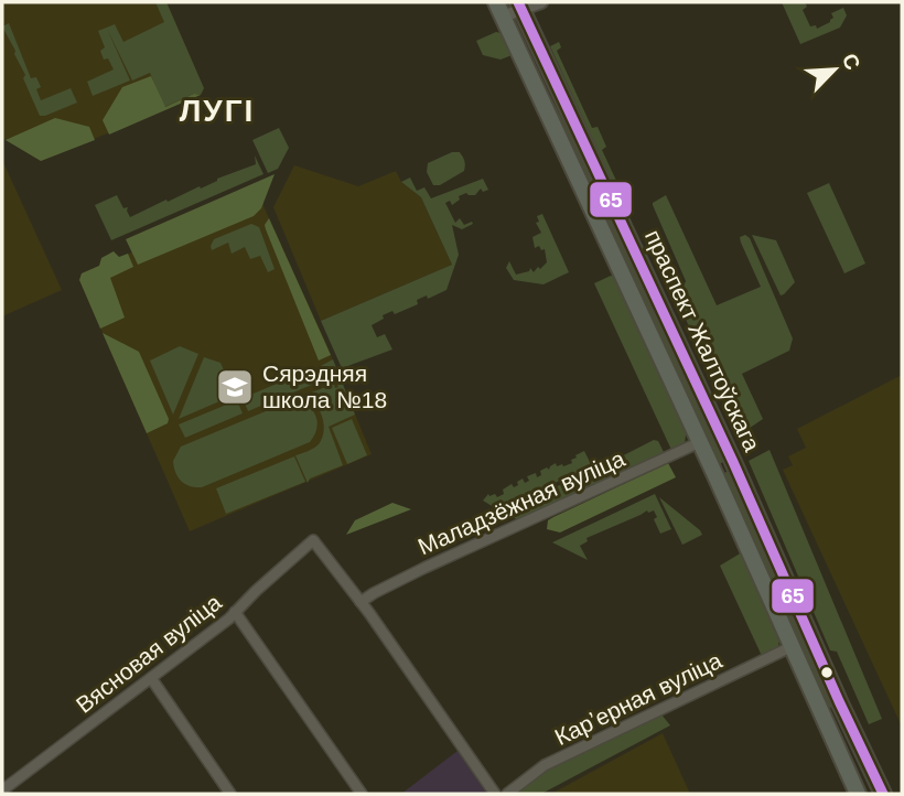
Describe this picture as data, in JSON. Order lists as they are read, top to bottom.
{
  "streets": {
    "main road": ["праспект Жалтоўскага"],
    "street": ["Маладзёжная вуліца", "Вясновая вуліца", "Карʼерная вуліца"]
  },
  "crossings": [
    ["праспект Жалтоўскага", "Маладзёжная вуліца"],
    ["праспект Жалтоўскага", "Карʼерная вуліца"],
    ["Маладзёжная вуліца", "Вясновая вуліца"]
  ],
  "districts": ["ЛУГІ"],
  "places": {
    "school or university": ["Сярэдняя школа №18"]
  },
  "lines": ["transit line 65"],
  "north": "top right"
}
